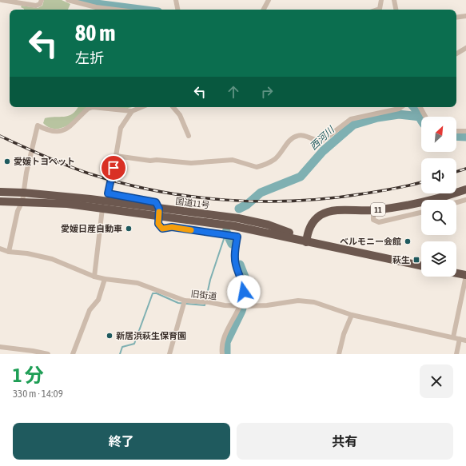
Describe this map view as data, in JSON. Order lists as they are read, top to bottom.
{
  "streets": {
    "highway": ["国道11号", "11"],
    "street": ["旧街道"]
  },
  "crossings": [
    ["国道11号", "11"]
  ],
  "water": ["西河川"],
  "places": {
    "other": [
      "愛媛トヨペット",
      "愛媛日産自動車",
      "ベルモニー会館",
      "新居浜萩生保育園"
    ],
    "transit": ["萩生"]
  },
  "north": "top right",
  "page": {
    "turn": ["80 m", "左折"],
    "heading": ["1 分", "330 m · 14:09"],
    "buttons": ["終了", "共有"]
  }
}
